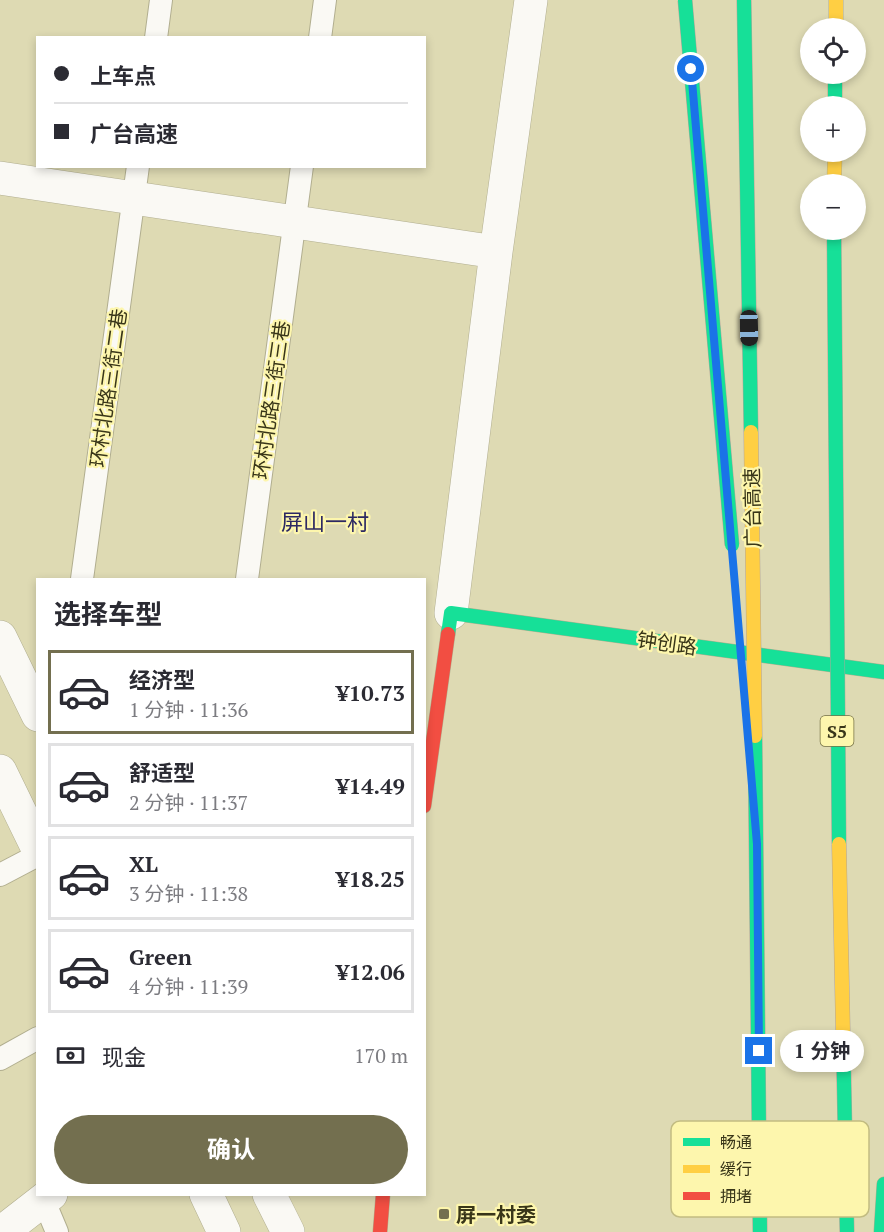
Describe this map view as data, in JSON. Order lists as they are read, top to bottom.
{
  "streets": {
    "main road": ["广台高速", "钟创路", "S5"],
    "lane": ["环村北路三街二巷", "环村北路三街三巷"]
  },
  "districts": ["屏山一村"],
  "places": {
    "transit": ["屏一村委"]
  },
  "legend": ["畅通", "缓行", "拥堵"],
  "page": {
    "map_buttons": ["+", "−"],
    "banner": ["上车点", "广台高速"],
    "heading": "选择车型",
    "list": [
      {
        "name": "经济型",
        "note": "1 分钟 · 11:36",
        "value": "¥10.73"
      },
      {
        "name": "舒适型",
        "note": "2 分钟 · 11:37",
        "value": "¥14.49"
      },
      {
        "name": "XL",
        "note": "3 分钟 · 11:38",
        "value": "¥18.25"
      },
      {
        "name": "Green",
        "note": "4 分钟 · 11:39",
        "value": "¥12.06"
      }
    ],
    "pay": ["现金", "170 m"],
    "bubble": "1 分钟",
    "buttons": "确认"
  }
}
